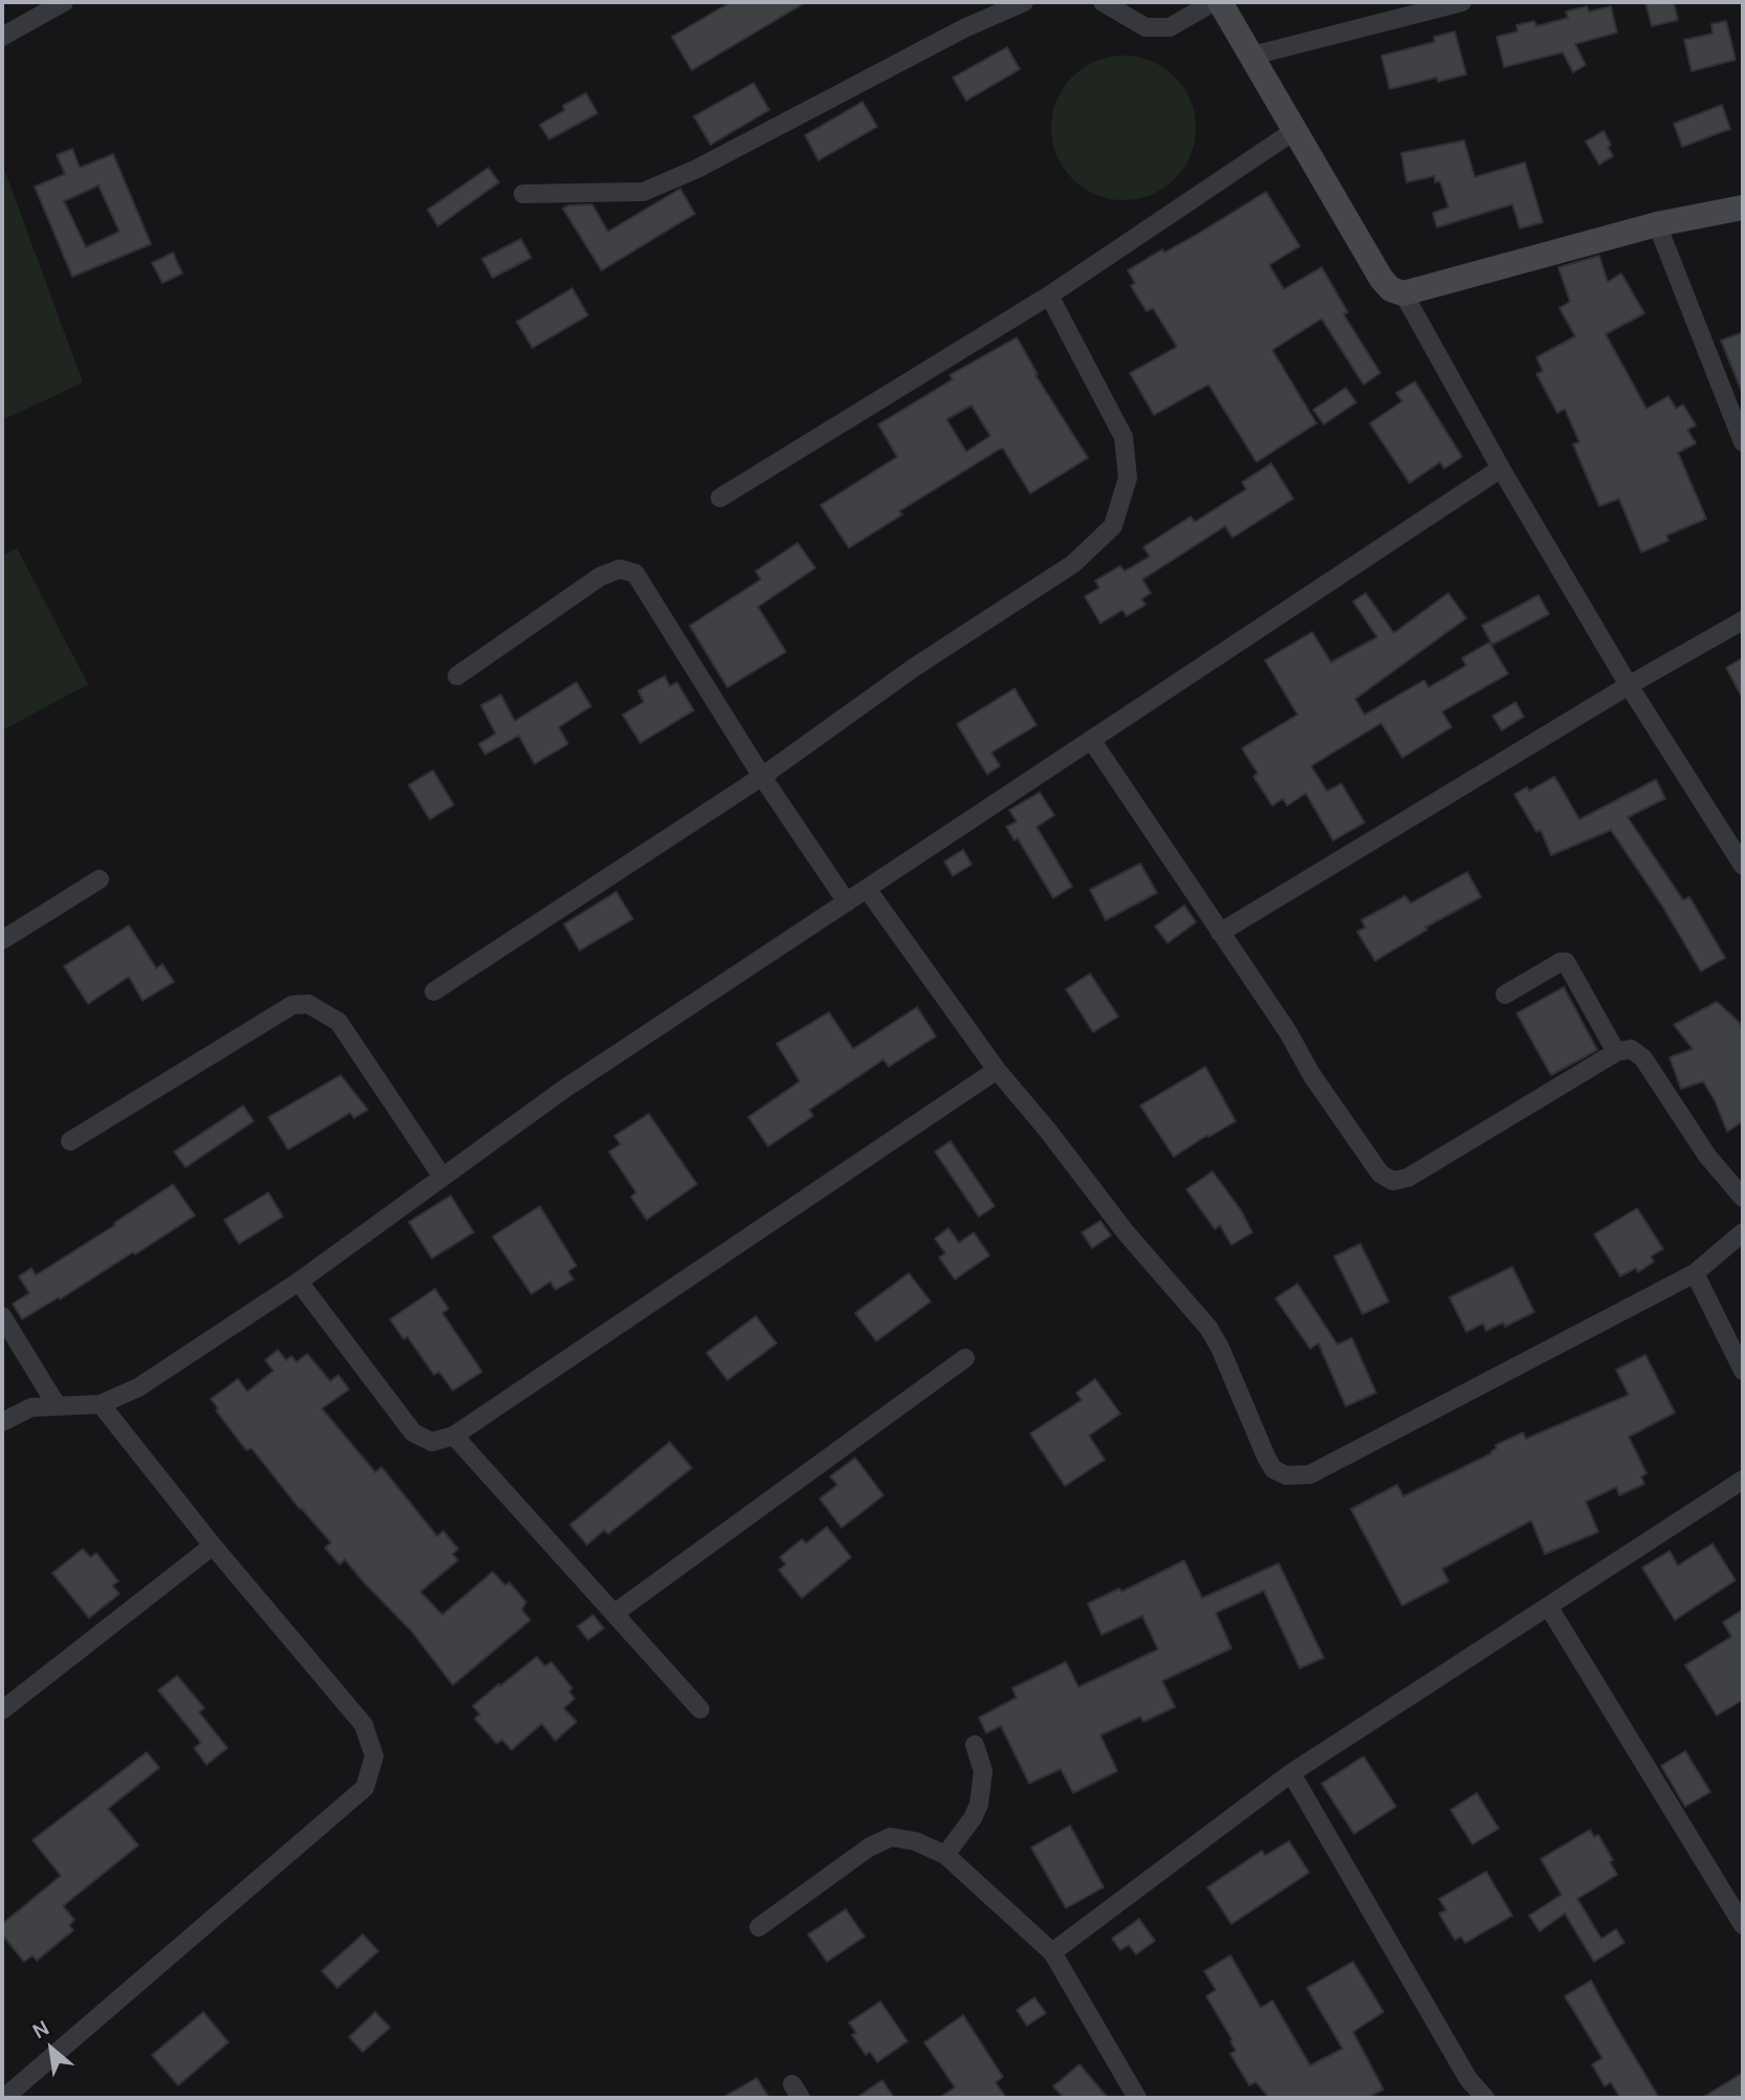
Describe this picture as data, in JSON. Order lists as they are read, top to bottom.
{
  "north": "top left"
}
